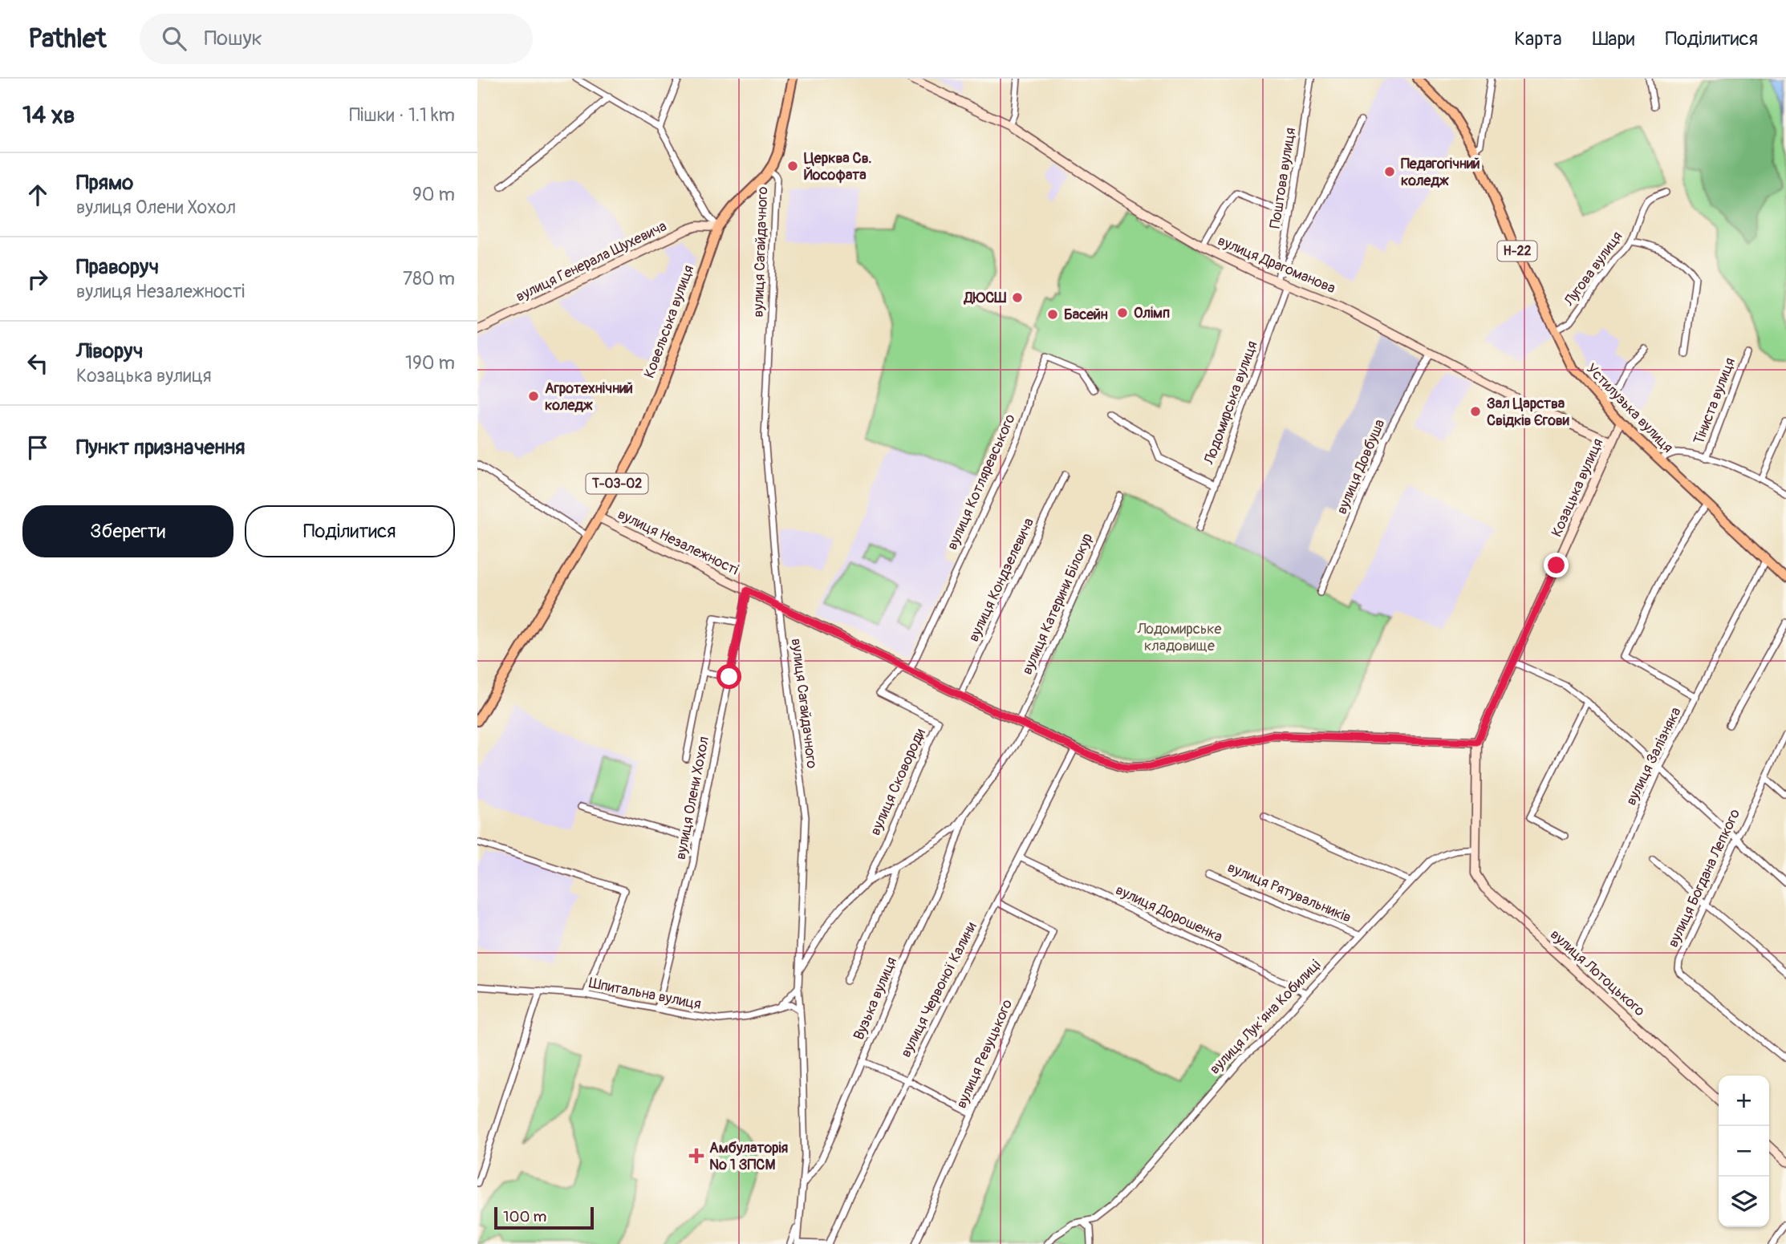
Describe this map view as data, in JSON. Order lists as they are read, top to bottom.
{
  "streets": {
    "main road": [
      "Н-22",
      "Ковельська вулиця",
      "Устилузька вулиця",
      "Т-03-02"
    ],
    "street": [
      "Поштова вулиця",
      "вулиця Сагайдачного",
      "вулиця Генерала Шухевича",
      "вулиця Драгоманова",
      "Лугова вулиця",
      "Тіниста вулиця",
      "Лодомирська вулиця",
      "вулиця Довбуша",
      "вулиця Котляревського",
      "Козацька вулиця",
      "вулиця Незалежності",
      "вулиця Кондзелевича",
      "вулиця Катерини Білокур",
      "вулиця Залізняка",
      "вулиця Сковороди",
      "вулиця Олени Хохол",
      "вулиця Богдана Лепкого",
      "вулиця Рятувальників",
      "вулиця Дорошенка",
      "вулиця Лотоцького",
      "вулиця Червоної Калини",
      "Шпитальна вулиця",
      "Вузька вулиця",
      "вулиця Лукʼяна Кобилиці",
      "вулиця Ревуцького"
    ]
  },
  "crossings": [
    ["Поштова вулиця", "вулиця Драгоманова"],
    ["вулиця Сагайдачного", "Ковельська вулиця"],
    ["вулиця Сагайдачного", "вулиця Незалежності"],
    ["вулиця Сагайдачного", "вулиця Червоної Калини"],
    ["вулиця Сагайдачного", "Шпитальна вулиця"],
    ["вулиця Сагайдачного", "Вузька вулиця"],
    ["вулиця Генерала Шухевича", "Ковельська вулиця"],
    ["вулиця Драгоманова", "Лодомирська вулиця"],
    ["вулиця Драгоманова", "вулиця Довбуша"],
    ["вулиця Драгоманова", "Козацька вулиця"],
    ["Лугова вулиця", "Устилузька вулиця"],
    ["Ковельська вулиця", "вулиця Незалежності"],
    ["Устилузька вулиця", "Козацька вулиця"],
    ["Устилузька вулиця", "вулиця Залізняка"],
    ["вулиця Котляревського", "вулиця Незалежності"],
    ["вулиця Котляревського", "вулиця Сковороди"],
    ["Козацька вулиця", "вулиця Незалежності"],
    ["Козацька вулиця", "вулиця Лотоцького"],
    ["Козацька вулиця", "вулиця Лукʼяна Кобилиці"],
    ["вулиця Незалежності", "вулиця Кондзелевича"],
    ["вулиця Незалежності", "вулиця Катерини Білокур"],
    ["вулиця Незалежності", "вулиця Сковороди"],
    ["вулиця Незалежності", "вулиця Олени Хохол"],
    ["вулиця Незалежності", "вулиця Червоної Калини"],
    ["вулиця Залізняка", "вулиця Лотоцького"],
    ["вулиця Олени Хохол", "Шпитальна вулиця"],
    ["вулиця Рятувальників", "вулиця Лукʼяна Кобилиці"],
    ["вулиця Дорошенка", "вулиця Червоної Калини"],
    ["вулиця Дорошенка", "вулиця Лукʼяна Кобилиці"],
    ["вулиця Лотоцького", "вулиця Лукʼяна Кобилиці"],
    ["вулиця Червоної Калини", "вулиця Ревуцького"]
  ],
  "parks": ["Лодомирське кладовище"],
  "places": {
    "other": [
      "Церква Св. Йософата",
      "Педагогічний коледж",
      "ДЮСШ",
      "Олімп",
      "Басейн",
      "Агротехнічний коледж",
      "Зал Царства Свідків Єгови"
    ],
    "health": ["Амбулаторія № 1 ЗПСМ"]
  },
  "scale_bar": "100 m",
  "page": {
    "header": "Pathlet",
    "search": "Пошук",
    "nav": ["Карта", "Шари", "Поділитися"],
    "heading": ["14 хв", "Пішки · 1.1 km"],
    "list": [
      ["Прямо", "вулиця Олени Хохол", "90 m"],
      ["Праворуч", "вулиця Незалежності", "780 m"],
      ["Ліворуч", "Козацька вулиця", "190 m"],
      "Пункт призначення"
    ],
    "buttons": ["Зберегти", "Поділитися"],
    "map_buttons": ["+", "−"],
    "scale": "100 m"
  }
}
